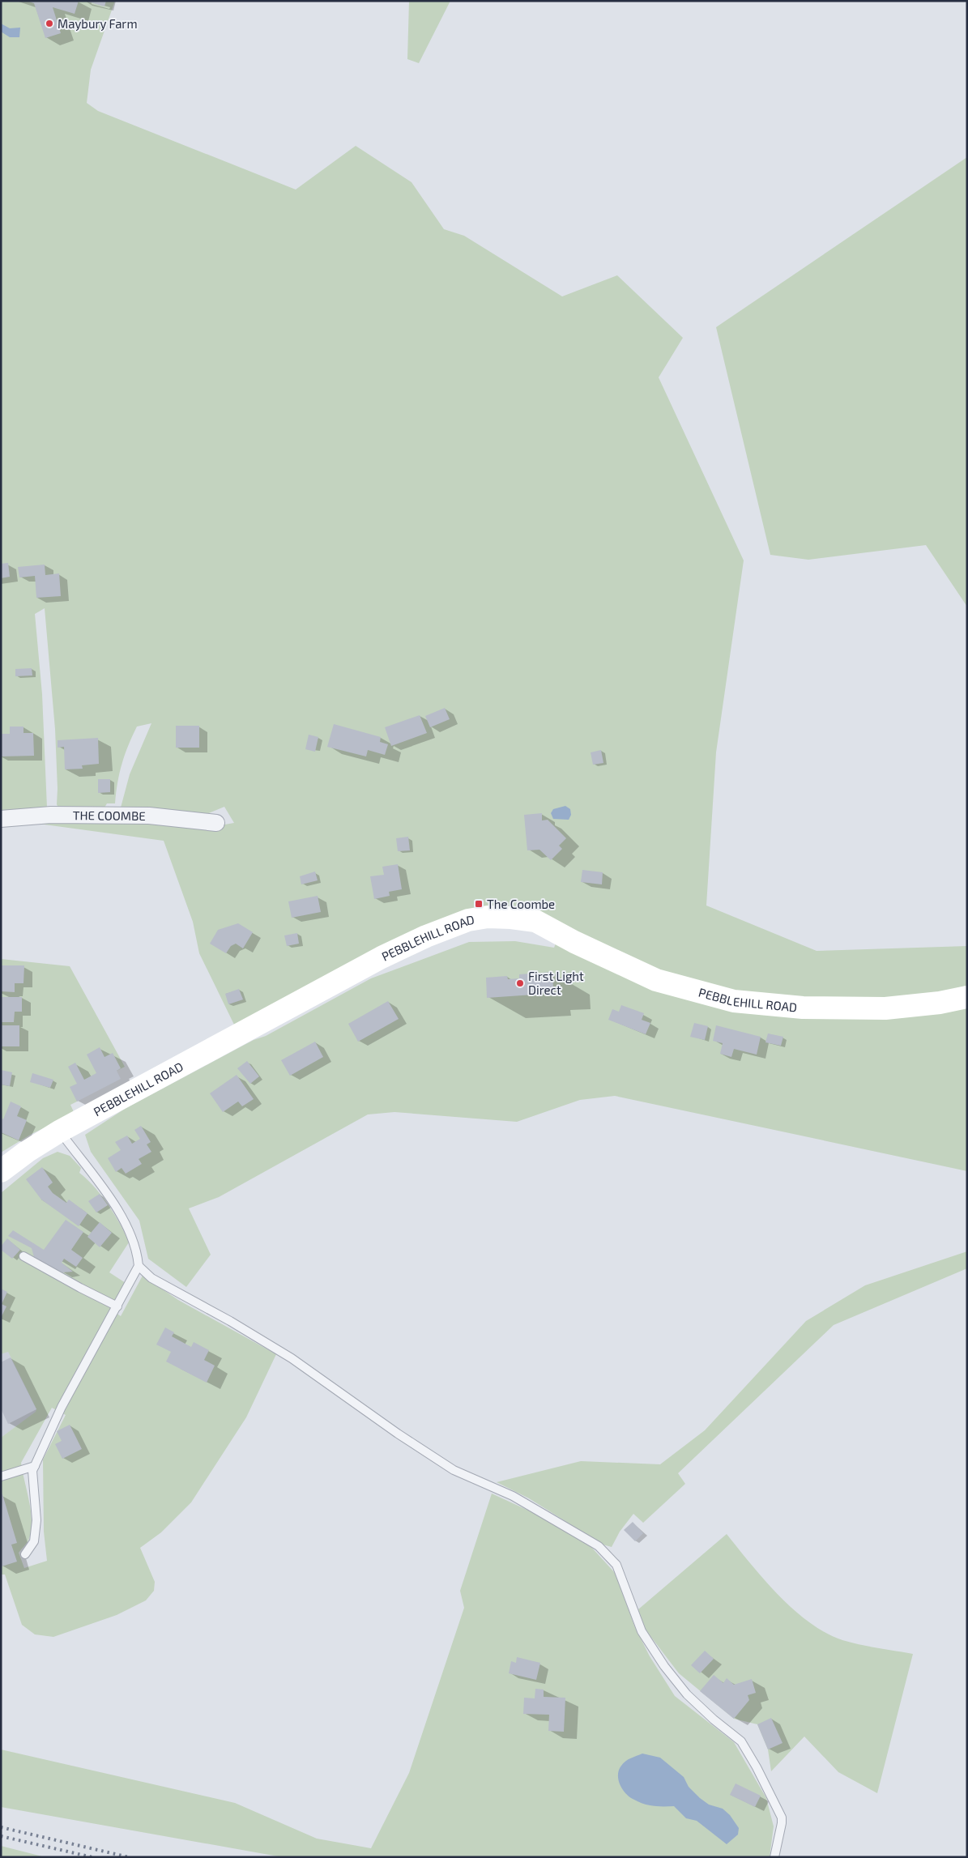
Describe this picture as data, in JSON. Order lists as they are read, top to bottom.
{
  "streets": {
    "main road": ["PEBBLEHILL ROAD"],
    "street": ["THE COOMBE"]
  },
  "places": {
    "other": ["Maybury Farm", "First Light Direct"],
    "transit": ["The Coombe"]
  }
}
